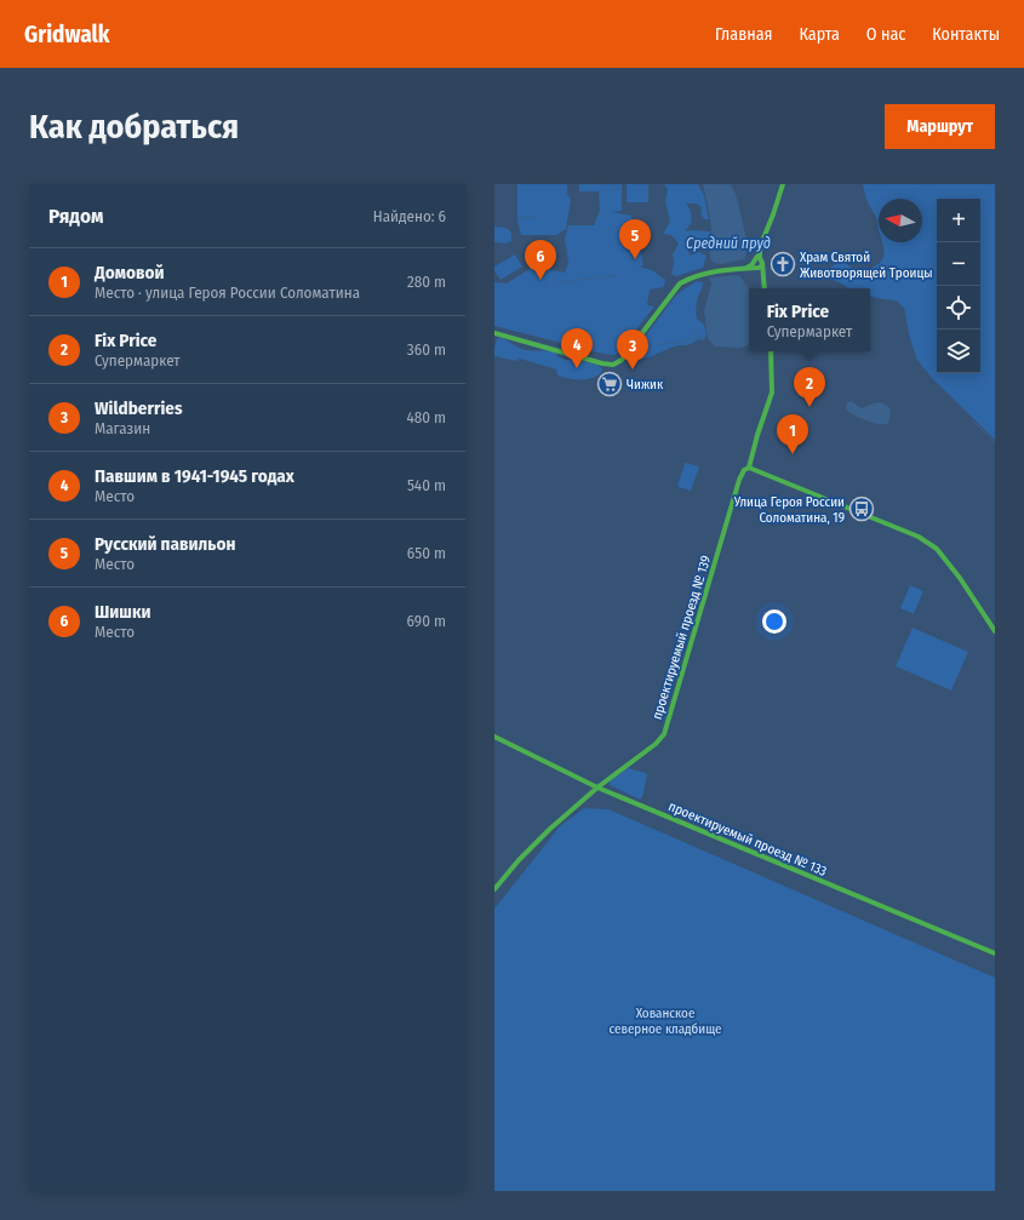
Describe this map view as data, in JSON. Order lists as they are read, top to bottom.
{
  "streets": {
    "street": ["проектируемый проезд № 139", "проектируемый проезд № 133"]
  },
  "crossings": [
    ["проектируемый проезд № 139", "проектируемый проезд № 133"]
  ],
  "water": ["Средний пруд"],
  "parks": ["Хованское северное кладбище"],
  "places": {
    "church": ["Храм Святой Животворящей Троицы"],
    "supermarket": ["Чижик"],
    "bus stop": ["Улица Героя России Соломатина, 19"]
  },
  "north": "left",
  "page": {
    "header": "Gridwalk",
    "nav": [
      "Главная",
      "Карта",
      "О нас",
      "Контакты"
    ],
    "buttons": "Маршрут",
    "title": "Как добраться",
    "heading": ["Рядом", "Найдено: 6"],
    "map_buttons": ["+", "−"],
    "pins": [
      "5",
      "6",
      "4",
      "3",
      "2",
      "1"
    ],
    "list": [
      {
        "mark": "1",
        "name": "Домовой",
        "note": "Место · улица Героя России Соломатина",
        "value": "280 m"
      },
      {
        "mark": "2",
        "name": "Fix Price",
        "note": "Супермаркет",
        "value": "360 m"
      },
      {
        "mark": "3",
        "name": "Wildberries",
        "note": "Магазин",
        "value": "480 m"
      },
      {
        "mark": "4",
        "name": "Павшим в 1941-1945 годах",
        "note": "Место",
        "value": "540 m"
      },
      {
        "mark": "5",
        "name": "Русский павильон",
        "note": "Место",
        "value": "650 m"
      },
      {
        "mark": "6",
        "name": "Шишки",
        "note": "Место",
        "value": "690 m"
      }
    ],
    "popup": ["Fix Price", "Супермаркет"]
  }
}
